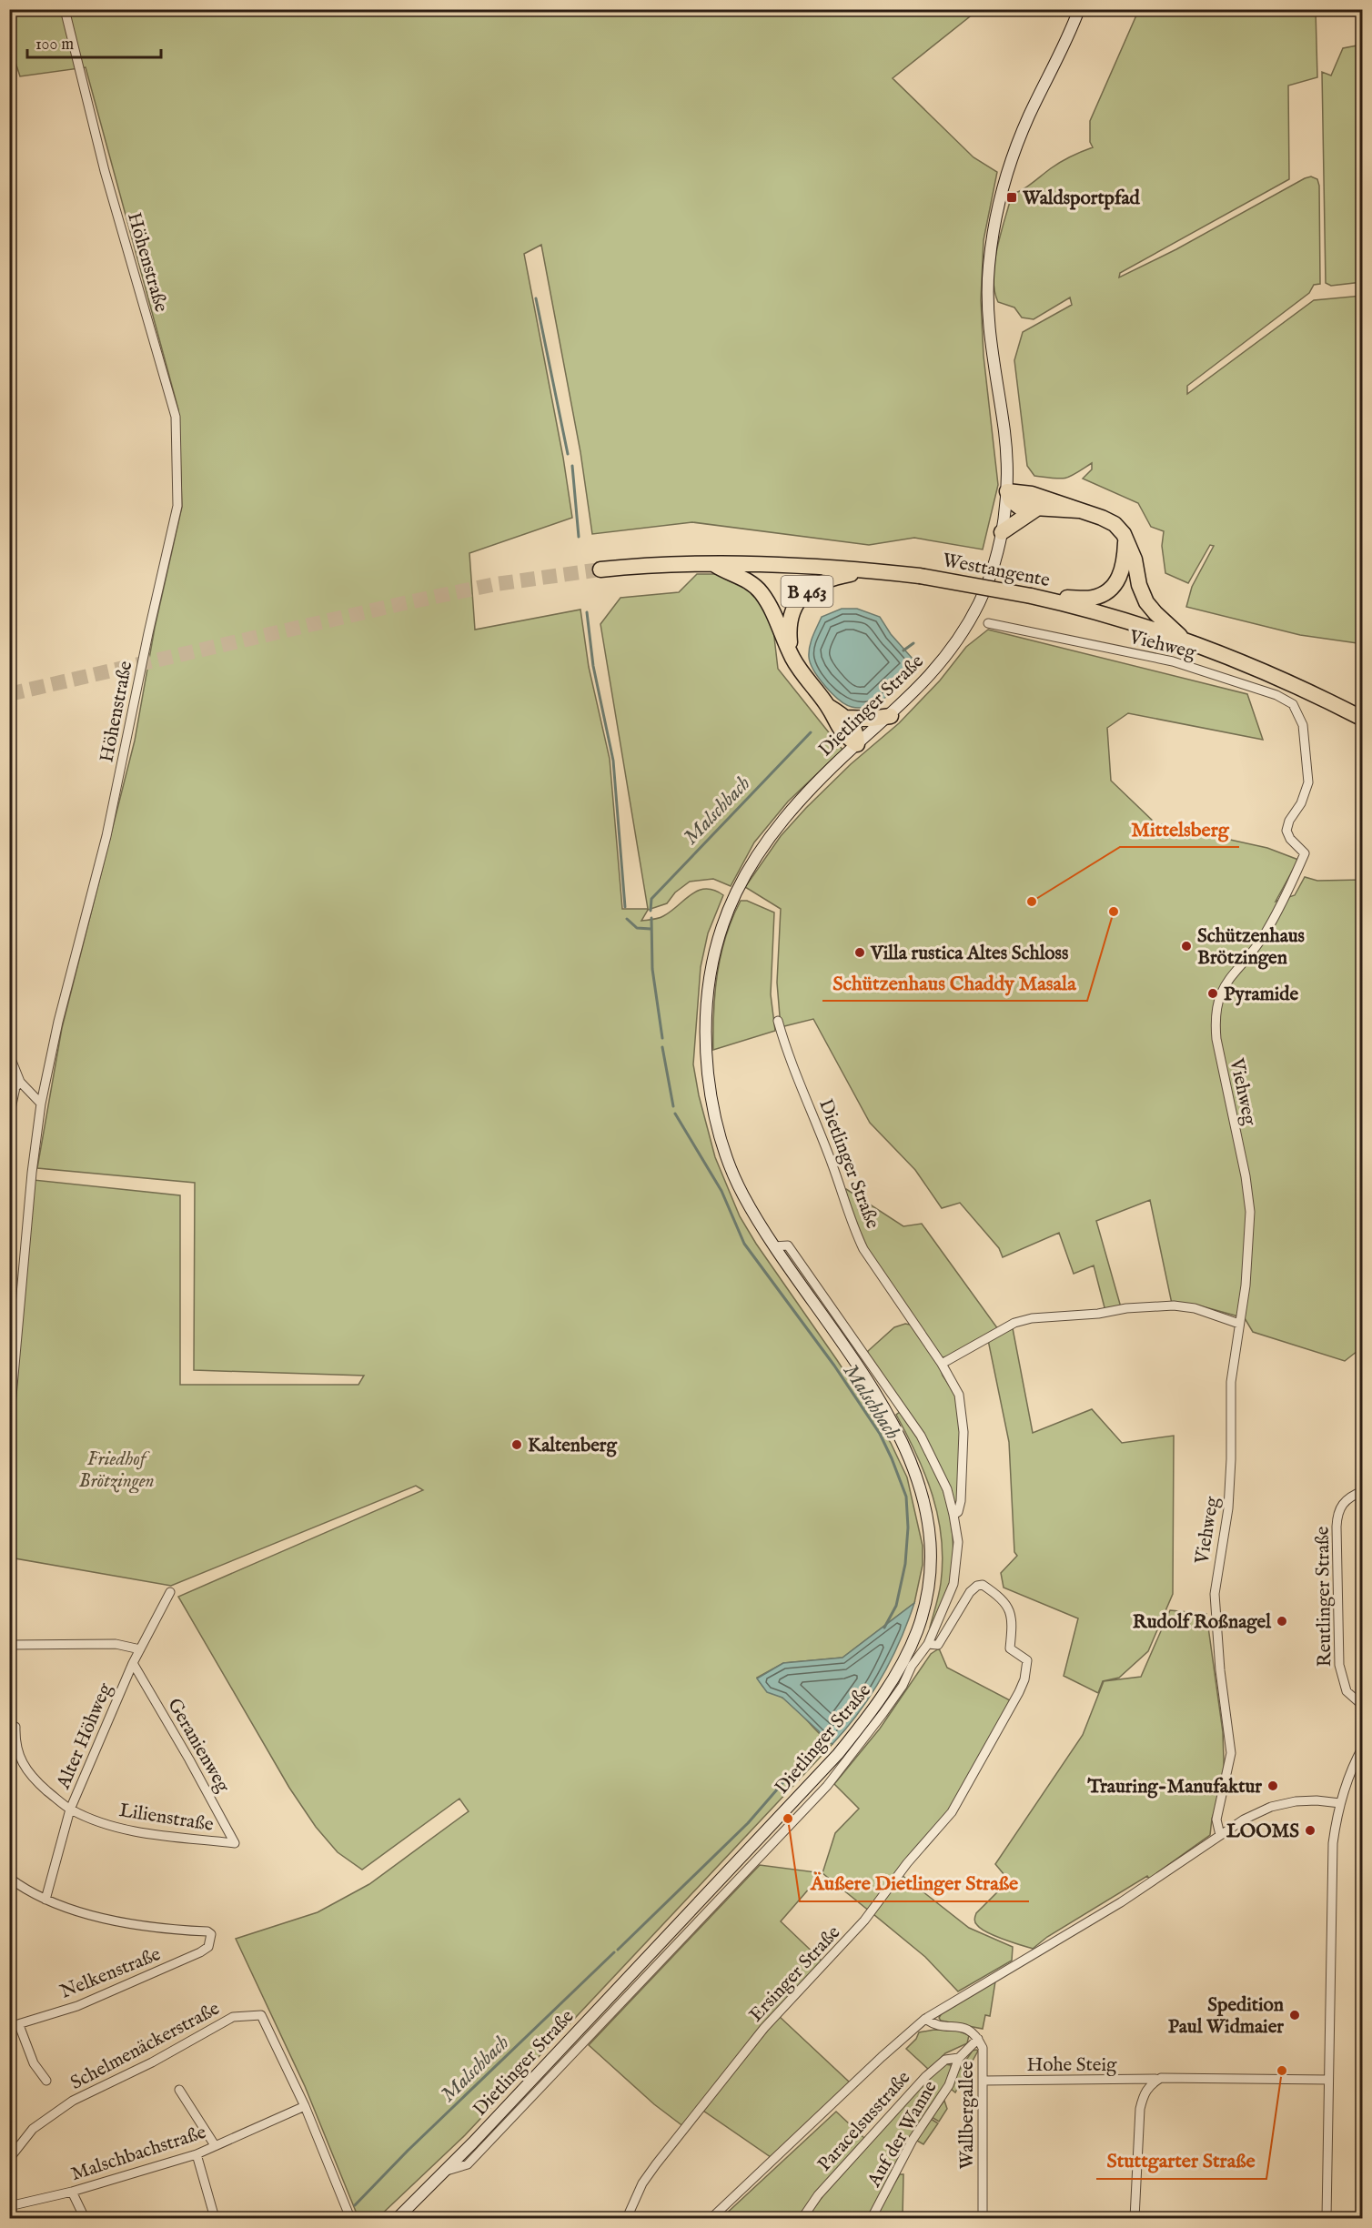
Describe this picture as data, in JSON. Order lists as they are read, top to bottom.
{
  "streets": {
    "highway": ["Westtangente", "B 463"],
    "main road": ["Dietlinger Straße"],
    "street": [
      "Höhenstraße",
      "Viehweg",
      "Reutlinger Straße",
      "Alter Höhweg",
      "Geranienweg",
      "Lilienstraße",
      "Nelkenstraße",
      "Ersinger Straße",
      "Schelmenäckerstraße",
      "Hohe Steig",
      "Wallbergallee",
      "Paracelsusstraße",
      "Auf der Wanne",
      "Malschbachstraße"
    ]
  },
  "crossings": [
    ["Westtangente", "B 463"],
    ["B 463", "Dietlinger Straße"],
    ["Dietlinger Straße", "Ersinger Straße"],
    ["Alter Höhweg", "Geranienweg"],
    ["Alter Höhweg", "Lilienstraße"],
    ["Alter Höhweg", "Nelkenstraße"],
    ["Geranienweg", "Lilienstraße"],
    ["Schelmenäckerstraße", "Malschbachstraße"],
    ["Hohe Steig", "Wallbergallee"],
    ["Wallbergallee", "Auf der Wanne"],
    ["Paracelsusstraße", "Auf der Wanne"]
  ],
  "water": ["Malschbach"],
  "parks": ["Friedhof Brötzingen"],
  "places": {
    "transit": ["Waldsportpfad"],
    "other": [
      "Mittelsberg",
      "Schützenhaus Chaddy Masala",
      "Schützenhaus Brötzingen",
      "Villa rustica Altes Schloss",
      "Pyramide",
      "Kaltenberg",
      "Rudolf Roßnagel",
      "Trauring-Manufaktur",
      "Äußere Dietlinger Straße",
      "LOOMS",
      "Spedition Paul Widmaier",
      "Stuttgarter Straße"
    ]
  },
  "scale_bar": "100 m"
}
